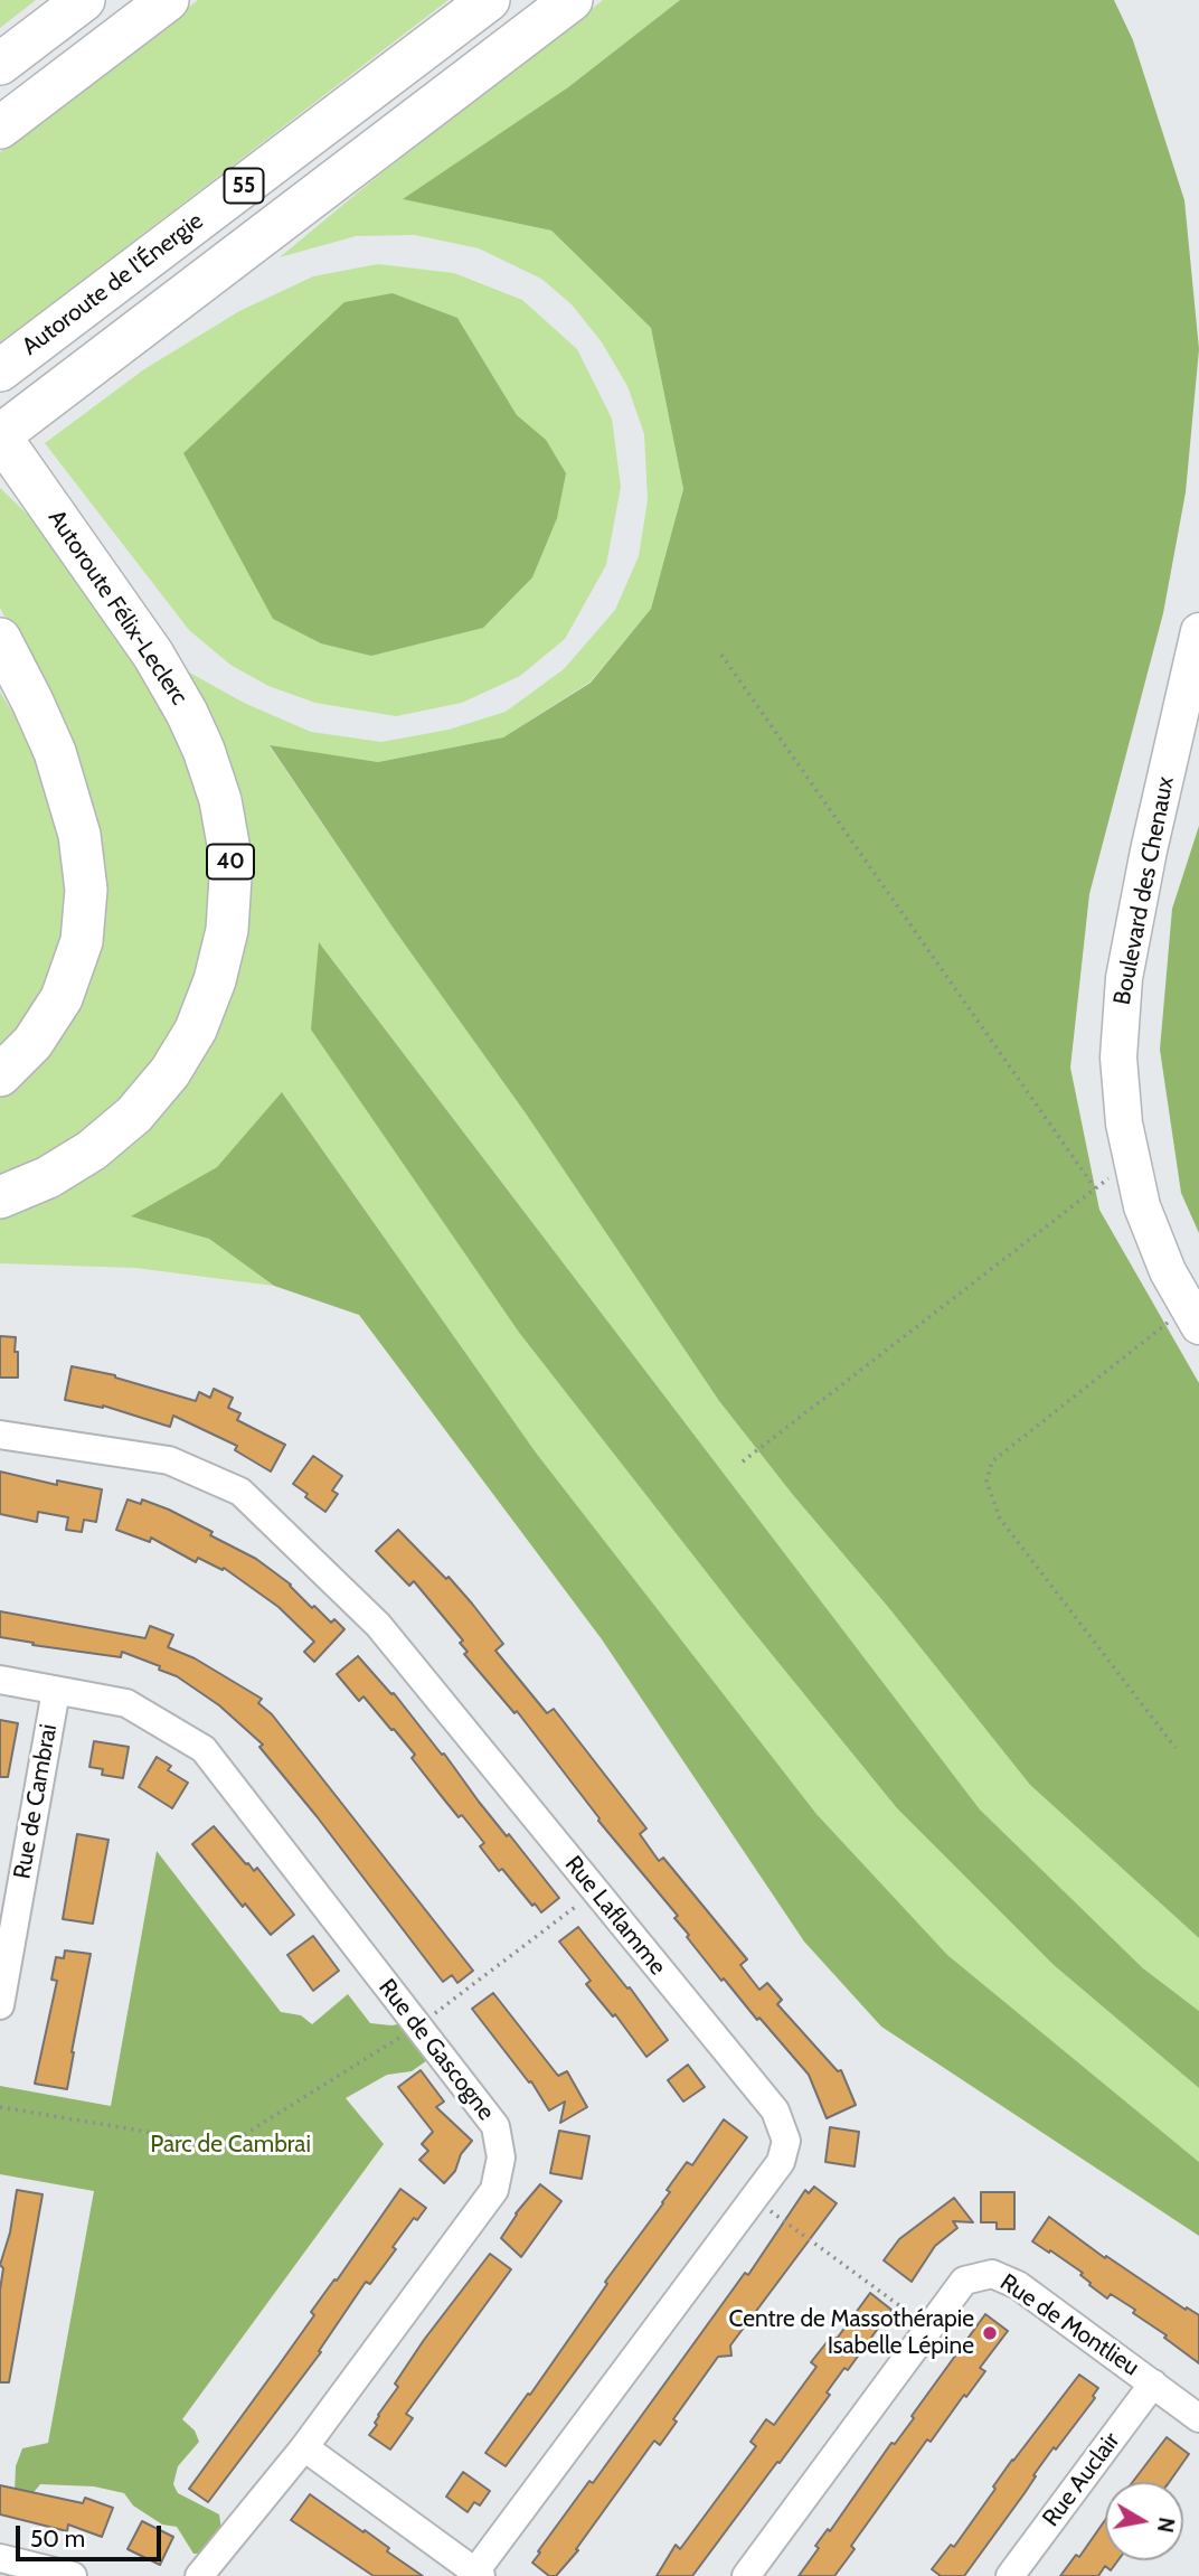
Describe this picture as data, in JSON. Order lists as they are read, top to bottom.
{
  "streets": {
    "highway": [
      "55",
      "Autoroute de l'Énergie",
      "Autoroute Félix-Leclerc",
      "40"
    ],
    "main road": ["Boulevard des Chenaux"],
    "street": [
      "Rue de Cambrai",
      "Rue Laflamme",
      "Rue de Gascogne",
      "Rue de Montlieu",
      "Rue Auclair"
    ]
  },
  "crossings": [
    ["Rue de Cambrai", "Rue de Gascogne"],
    ["Rue de Montlieu", "Rue Auclair"]
  ],
  "parks": ["Parc de Cambrai"],
  "places": ["Centre de Massothérapie Isabelle Lépine"],
  "scale_bar": "50 m",
  "north": "right"
}
